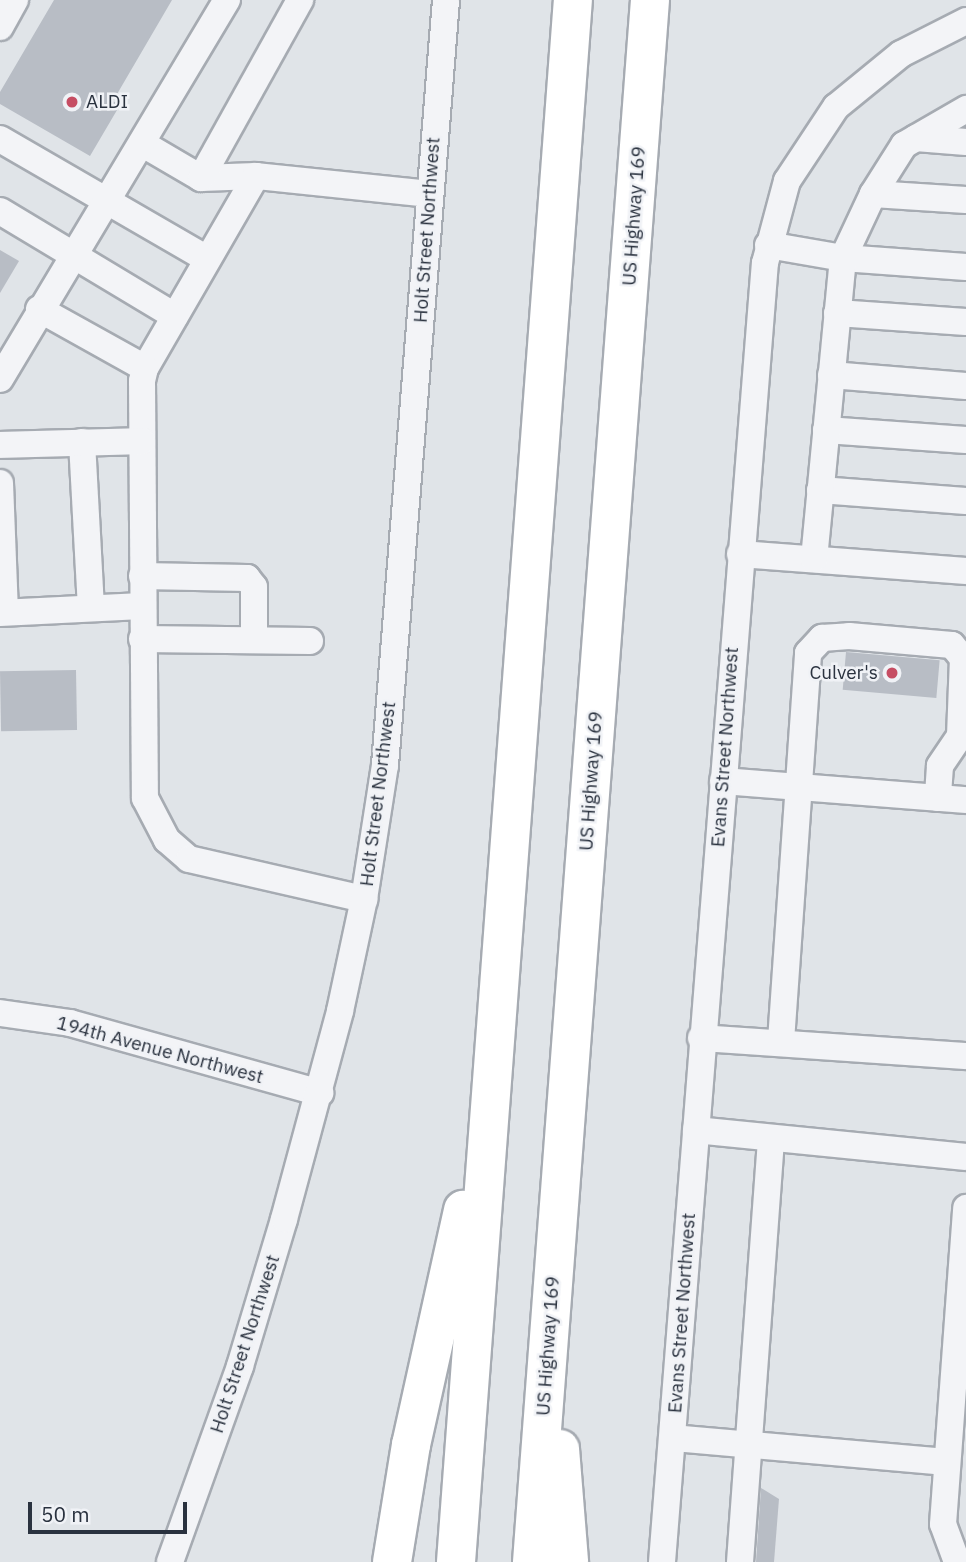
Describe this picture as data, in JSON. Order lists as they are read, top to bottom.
{
  "streets": {
    "highway": ["US Highway 169"],
    "street": ["Holt Street Northwest", "Evans Street Northwest", "194th Avenue Northwest"]
  },
  "crossings": [
    ["Holt Street Northwest", "194th Avenue Northwest"]
  ],
  "places": ["ALDI", "Culver's"],
  "scale_bar": "50 m"
}
